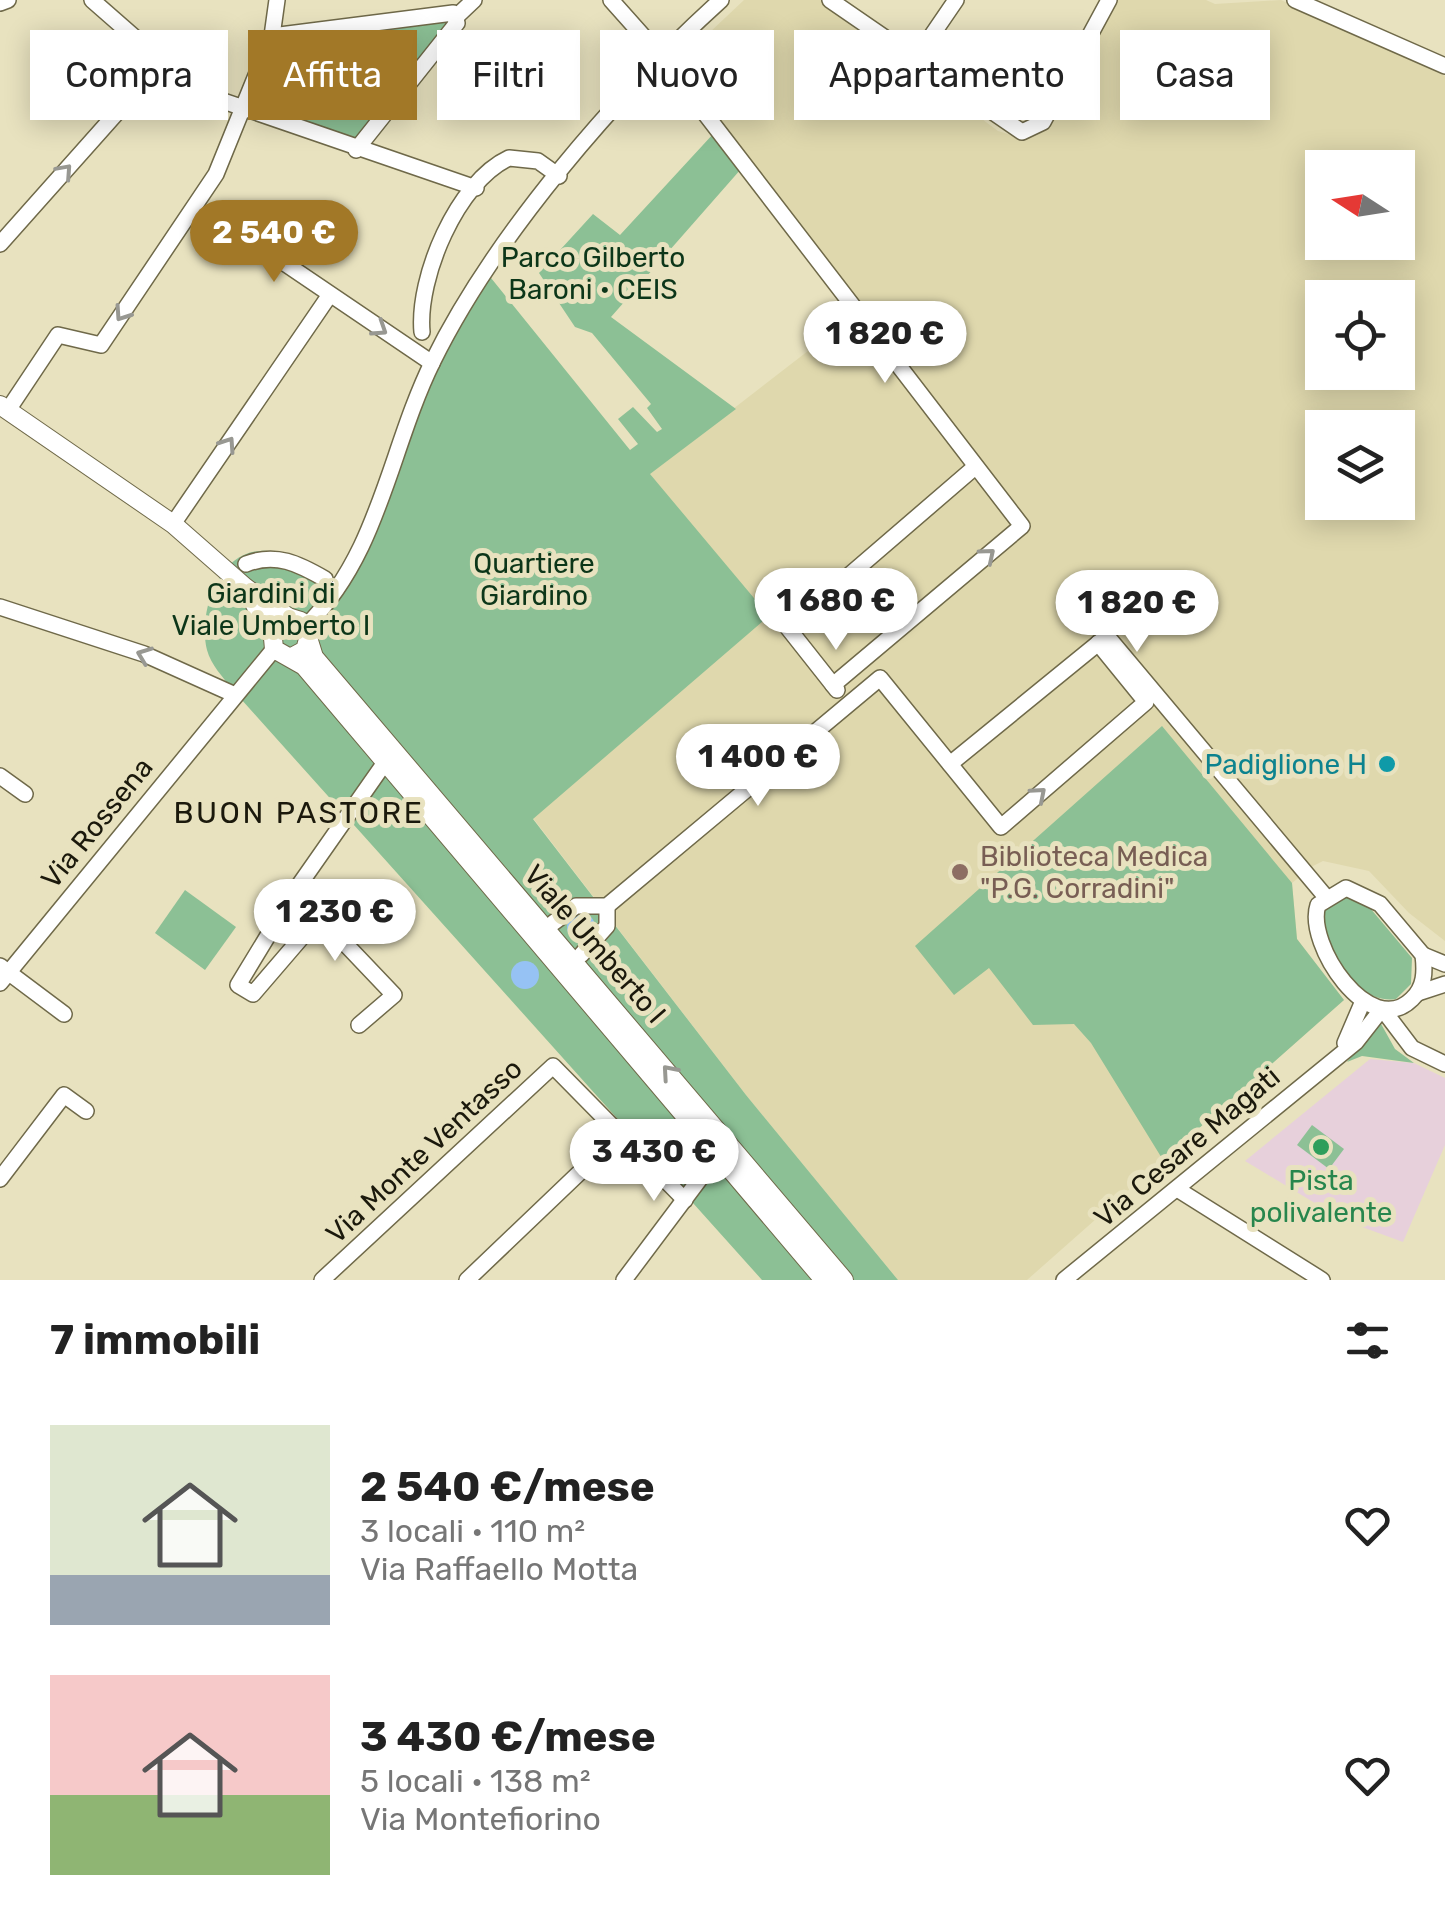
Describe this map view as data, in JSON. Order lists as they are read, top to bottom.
{
  "streets": {
    "main road": ["Viale Umberto I"],
    "street": ["Via Rossena", "Via Cesare Magati", "Via Monte Ventasso"]
  },
  "crossings": [
    ["Via Rossena", "Viale Umberto I"]
  ],
  "districts": ["BUON PASTORE"],
  "parks": ["Parco Gilberto Baroni • CEIS", "Quartiere Giardino", "Giardini di Viale Umberto I"],
  "places": ["Padiglione H", "Biblioteca Medica \"P.G. Corradini\"", "Pista polivalente"],
  "north": "left",
  "page": {
    "chip": [
      "Compra",
      "Affitta",
      "Filtri",
      "Nuovo",
      "Appartamento",
      "Casa"
    ],
    "price": [
      "2 540 €",
      "1 820 €",
      "1 680 €",
      "1 820 €",
      "1 400 €",
      "1 230 €",
      "3 430 €"
    ],
    "heading": "7 immobili",
    "list": [
      {
        "name": "2 540 €/mese",
        "note": "3 locali · 110 m² · Via Raffaello Motta"
      },
      {
        "name": "3 430 €/mese",
        "note": "5 locali · 138 m² · Via Montefiorino"
      }
    ]
  }
}
